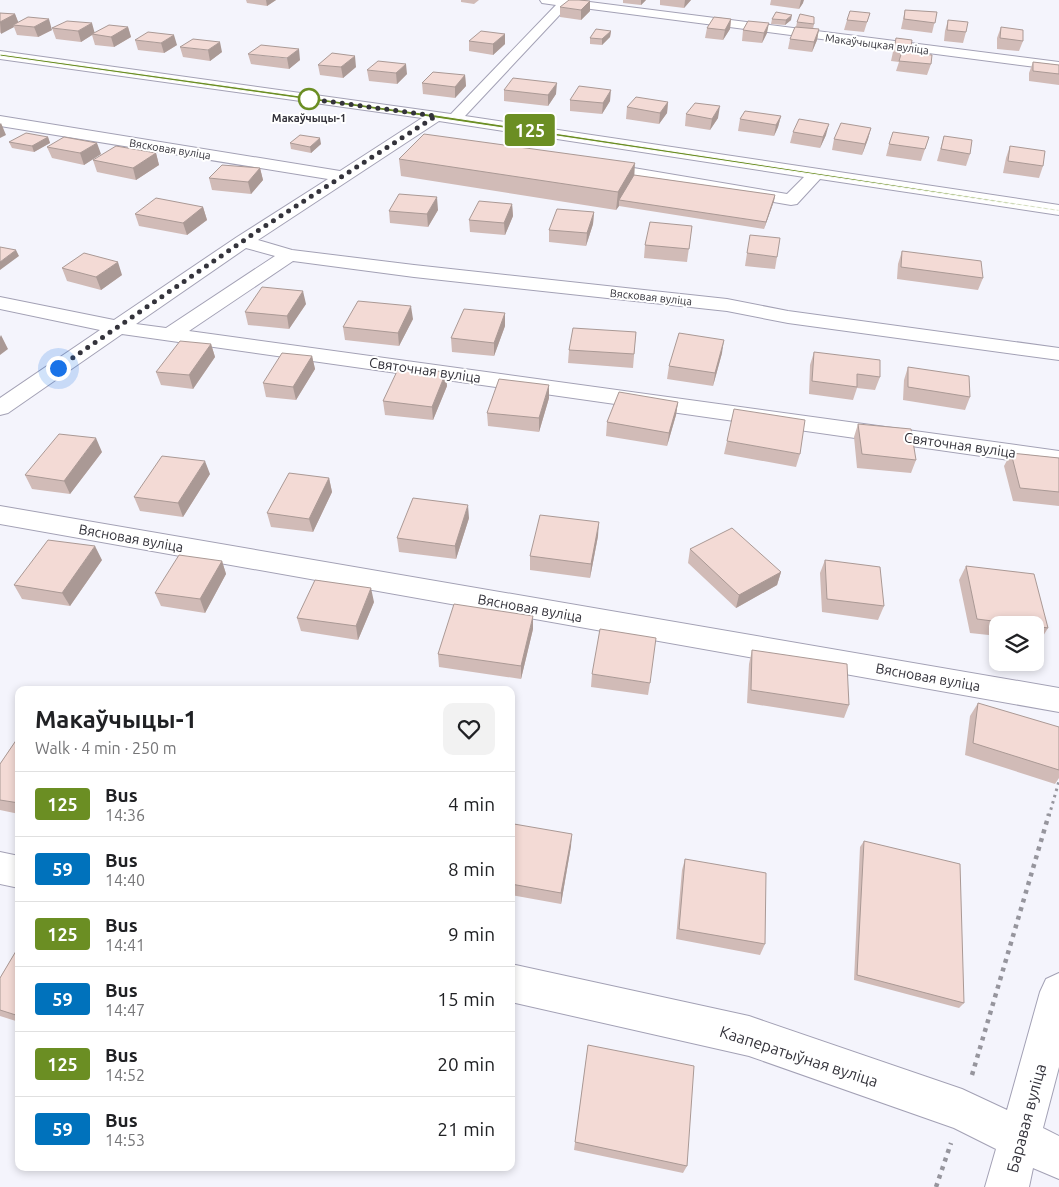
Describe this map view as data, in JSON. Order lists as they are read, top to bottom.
{
  "streets": {
    "street": [
      "Макаўчыцкая вуліца",
      "Вясковая вуліца",
      "Святочная вуліца",
      "Вясновая вуліца",
      "Кааператыўная вуліца",
      "Баравая вуліца"
    ]
  },
  "crossings": [
    ["Кааператыўная вуліца", "Баравая вуліца"]
  ],
  "places": ["Макаўчыцы-1"],
  "lines": ["bus line 125"],
  "page": {
    "on_map": "125",
    "heading": ["Макаўчыцы-1", "Walk · 4 min · 250 m"],
    "list": [
      {
        "mark": "125",
        "name": "Bus",
        "note": "14:36",
        "value": "4 min"
      },
      {
        "mark": "59",
        "name": "Bus",
        "note": "14:40",
        "value": "8 min"
      },
      {
        "mark": "125",
        "name": "Bus",
        "note": "14:41",
        "value": "9 min"
      },
      {
        "mark": "59",
        "name": "Bus",
        "note": "14:47",
        "value": "15 min"
      },
      {
        "mark": "125",
        "name": "Bus",
        "note": "14:52",
        "value": "20 min"
      },
      {
        "mark": "59",
        "name": "Bus",
        "note": "14:53",
        "value": "21 min"
      }
    ]
  }
}
